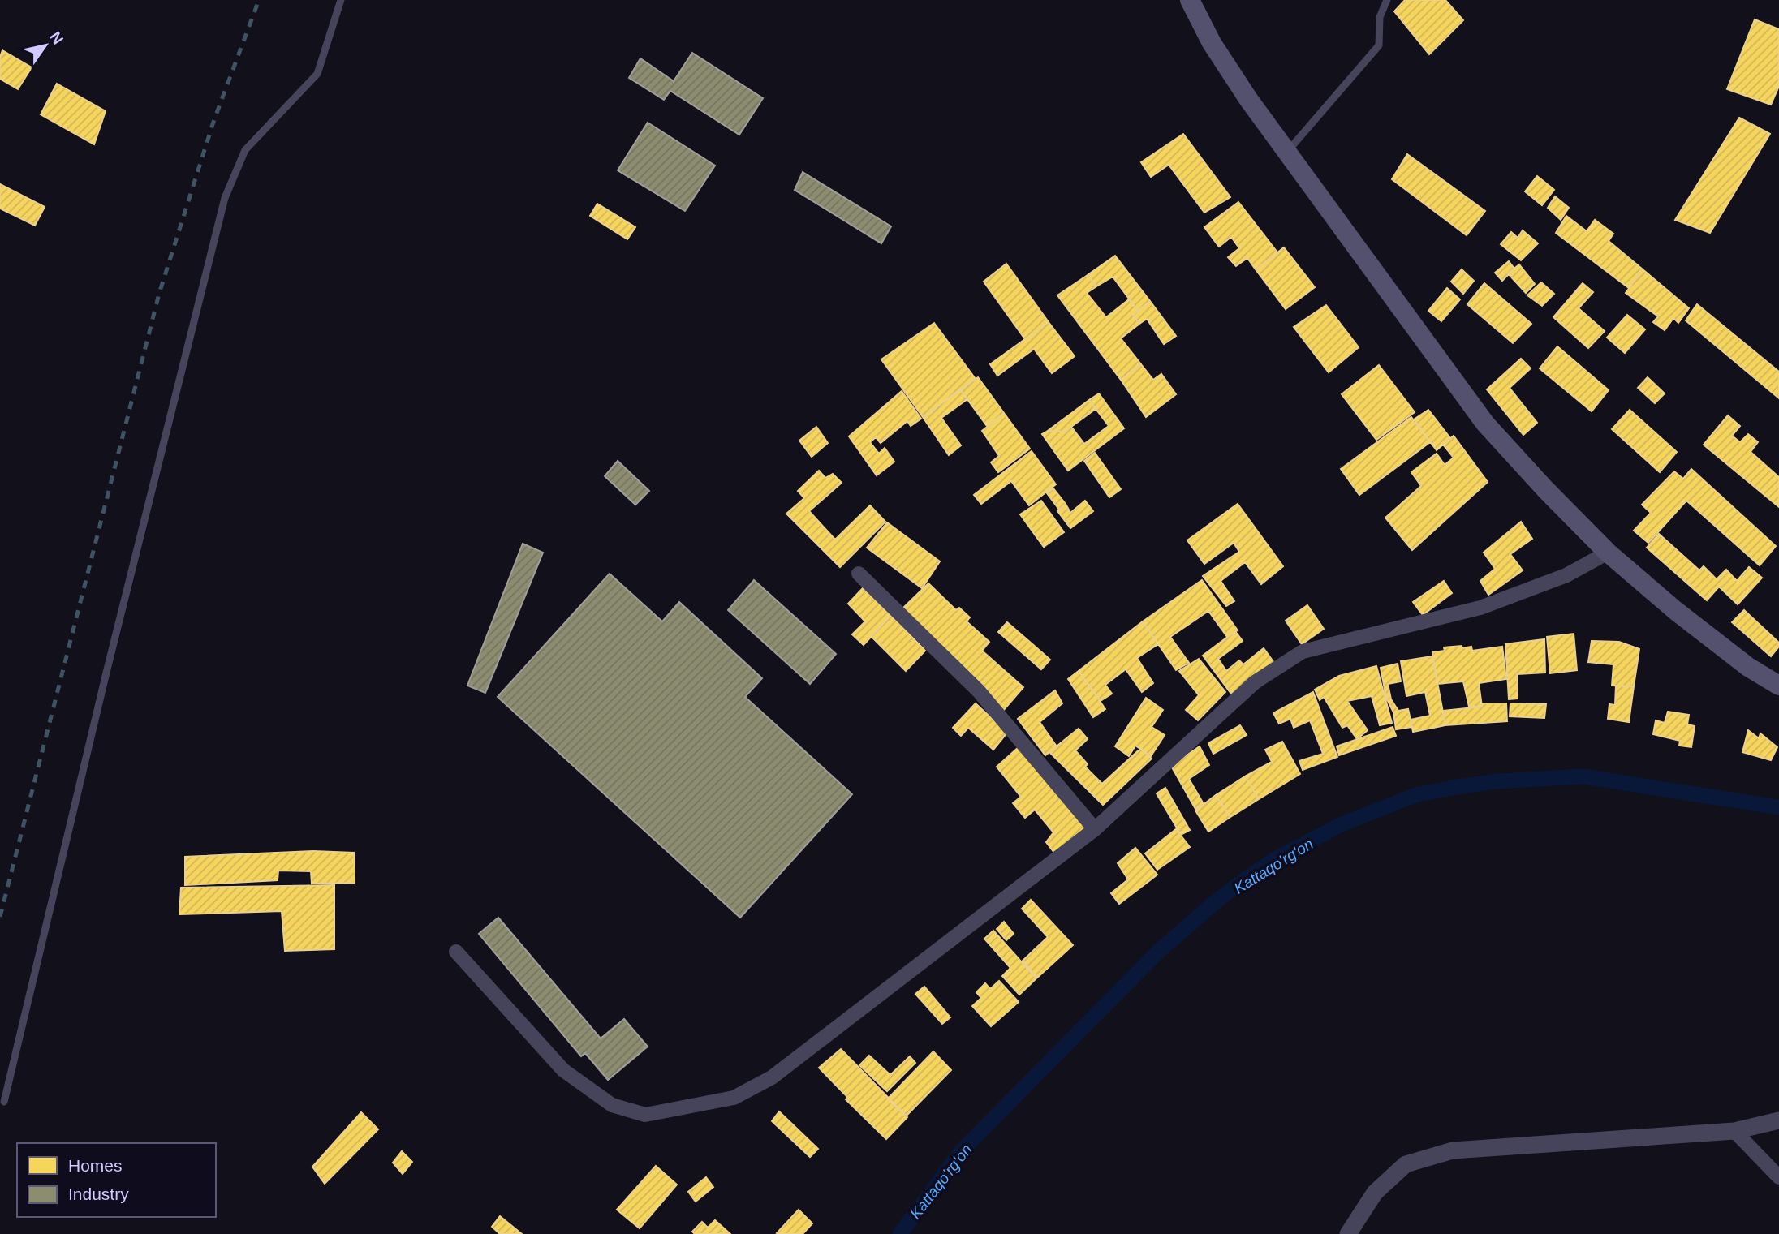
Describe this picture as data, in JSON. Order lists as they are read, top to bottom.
{
  "water": ["Kattaqo'rg'on"],
  "legend": ["Homes", "Industry"],
  "north": "top right"
}
